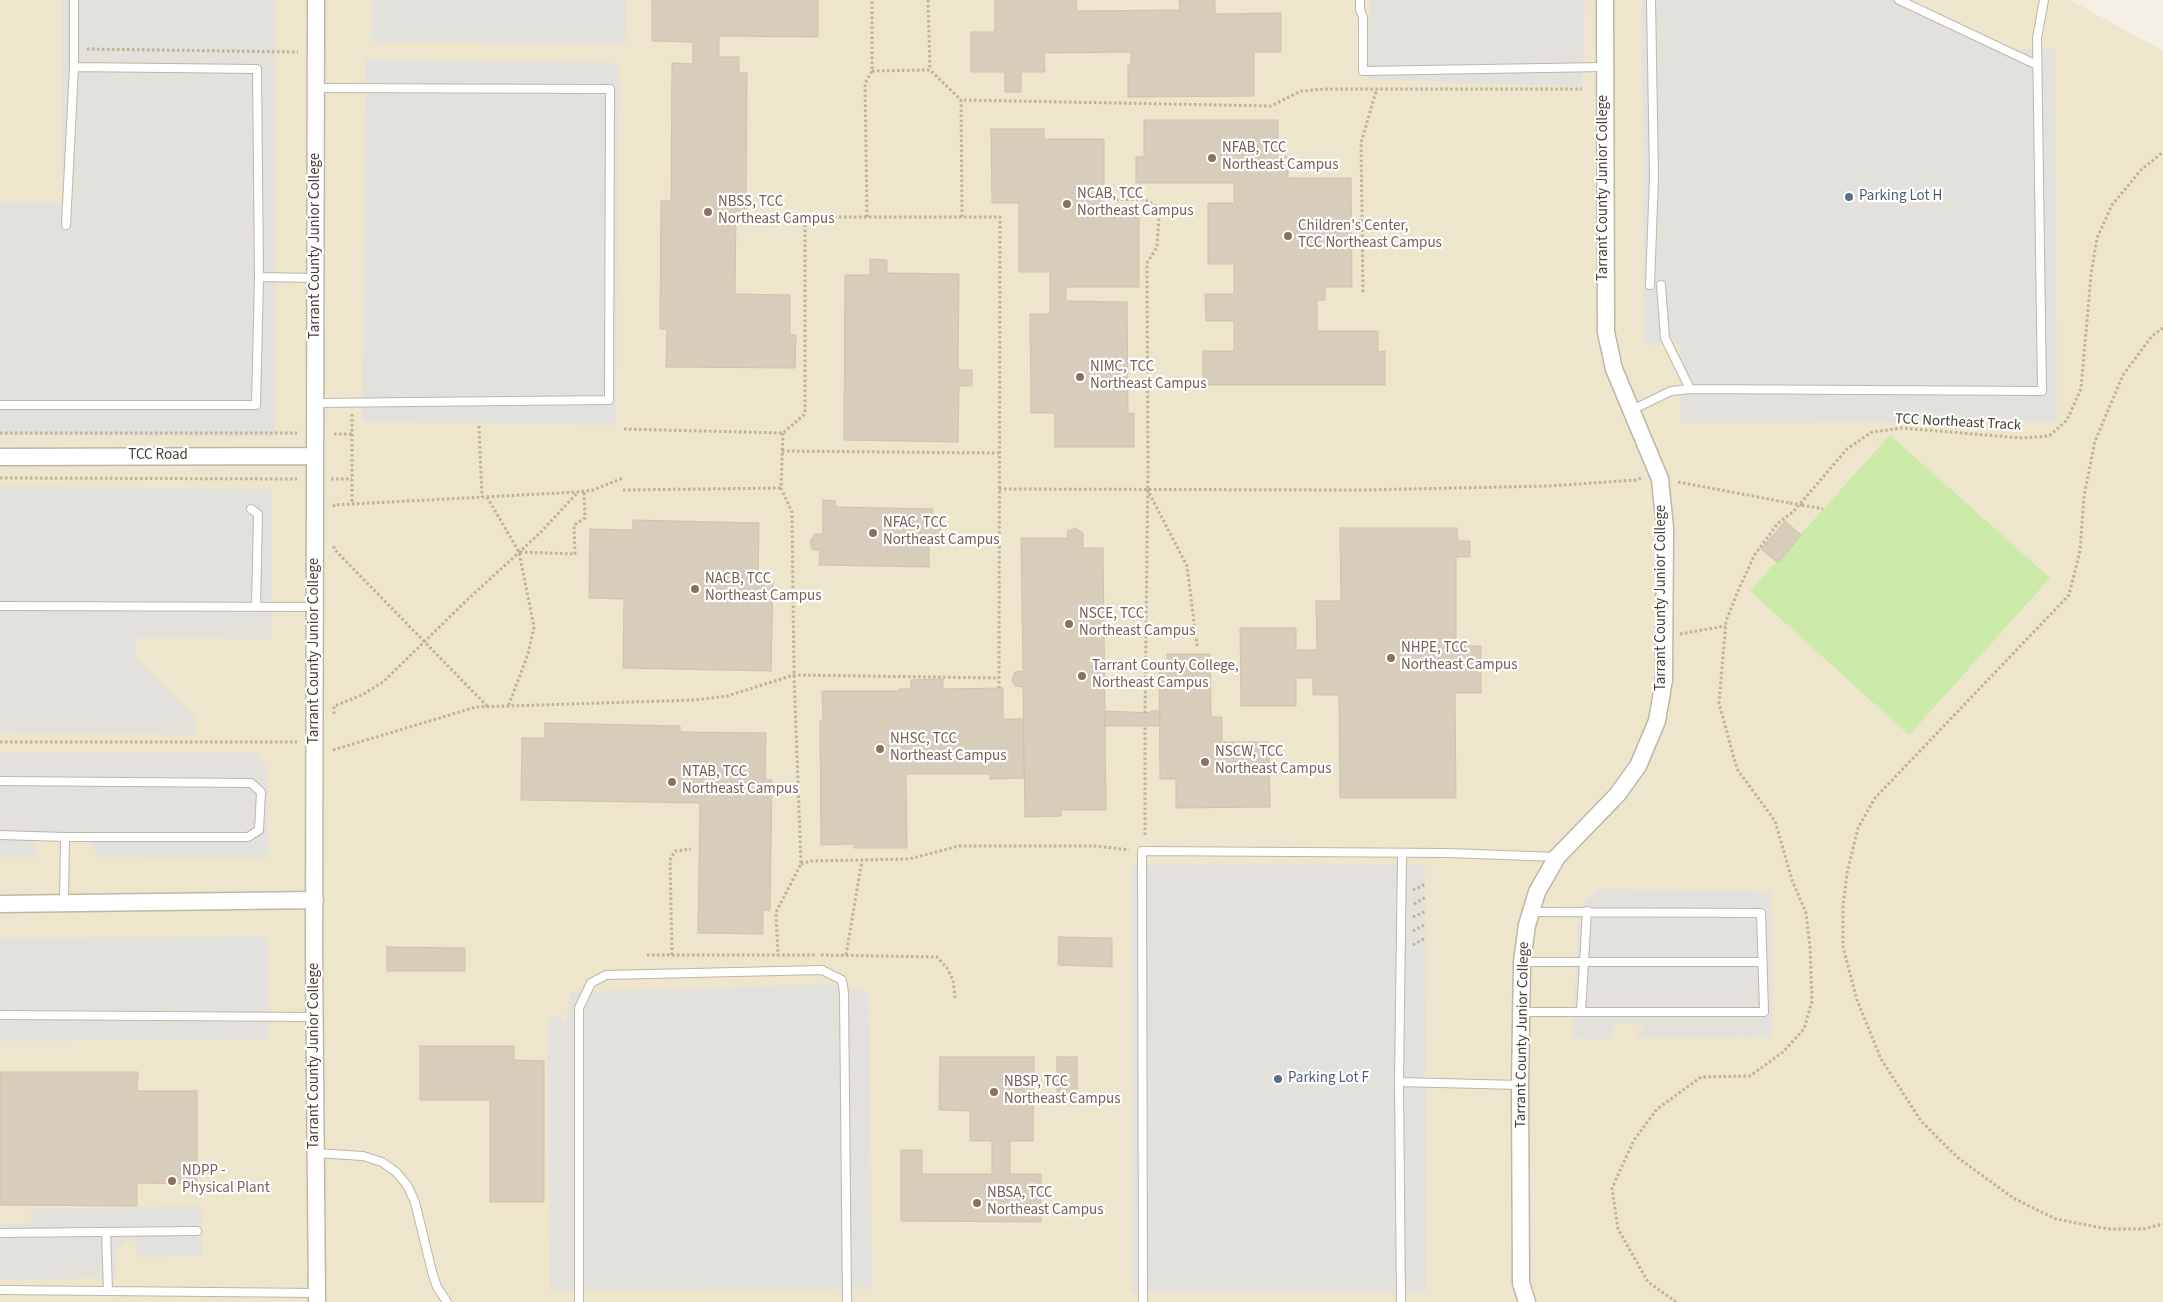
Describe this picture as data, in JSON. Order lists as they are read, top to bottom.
{
  "streets": {
    "street": ["Tarrant County Junior College", "TCC Road"],
    "path": ["TCC Northeast Track"]
  },
  "crossings": [
    ["Tarrant County Junior College", "TCC Road"]
  ],
  "places": [
    "NFAB, TCC Northeast Campus",
    "Parking Lot H",
    "NCAB, TCC Northeast Campus",
    "NBSS, TCC Northeast Campus",
    "Children's Center, TCC Northeast Campus",
    "NIMC, TCC Northeast Campus",
    "NFAC, TCC Northeast Campus",
    "NACB, TCC Northeast Campus",
    "NSCE, TCC Northeast Campus",
    "NHPE, TCC Northeast Campus",
    "Tarrant County College, Northeast Campus",
    "NHSC, TCC Northeast Campus",
    "NSCW, TCC Northeast Campus",
    "NTAB, TCC Northeast Campus",
    "Parking Lot F",
    "NBSP, TCC Northeast Campus",
    "NDPP - Physical Plant",
    "NBSA, TCC Northeast Campus"
  ]
}
